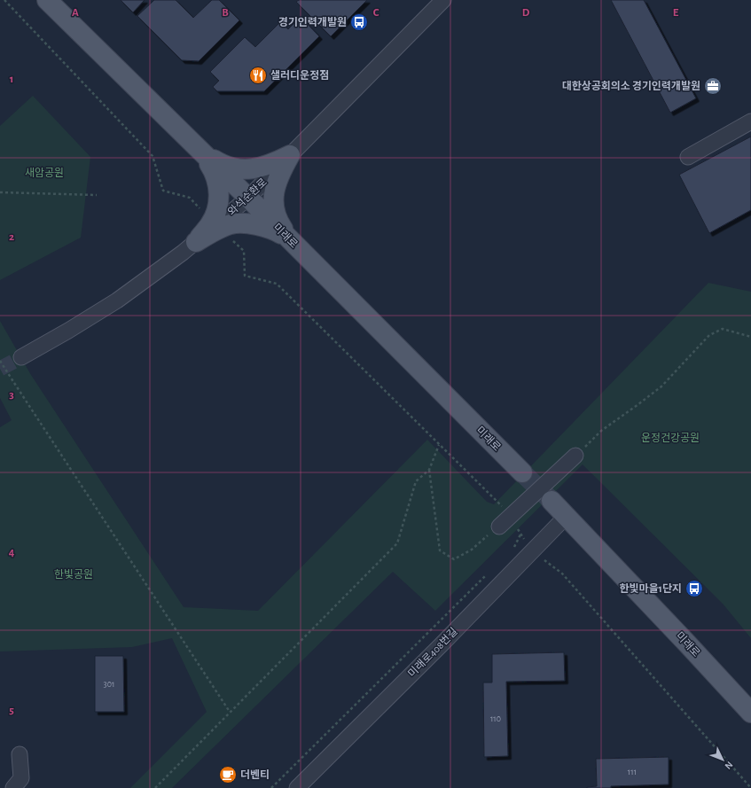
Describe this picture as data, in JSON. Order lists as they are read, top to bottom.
{
  "streets": {
    "main road": ["미래로"],
    "street": ["와석순환로", "미래로408번길"]
  },
  "crossings": [
    ["와석순환로", "미래로"],
    ["미래로", "미래로408번길"]
  ],
  "parks": ["새암공원", "운정건강공원", "한빛공원"],
  "places": {
    "bus stop": ["경기인력개발원", "한빛마을1단지"],
    "restaurant": ["샐러디운정점"],
    "office": ["대한상공회의소 경기인력개발원"],
    "cafe": ["더벤티"]
  },
  "house_numbers": ["301", "110", "111"],
  "north": "bottom right",
  "grid": {
    "columns": [
      "A",
      "B",
      "C",
      "D",
      "E"
    ],
    "rows": [
      "1",
      "2",
      "3",
      "4",
      "5"
    ]
  }
}
